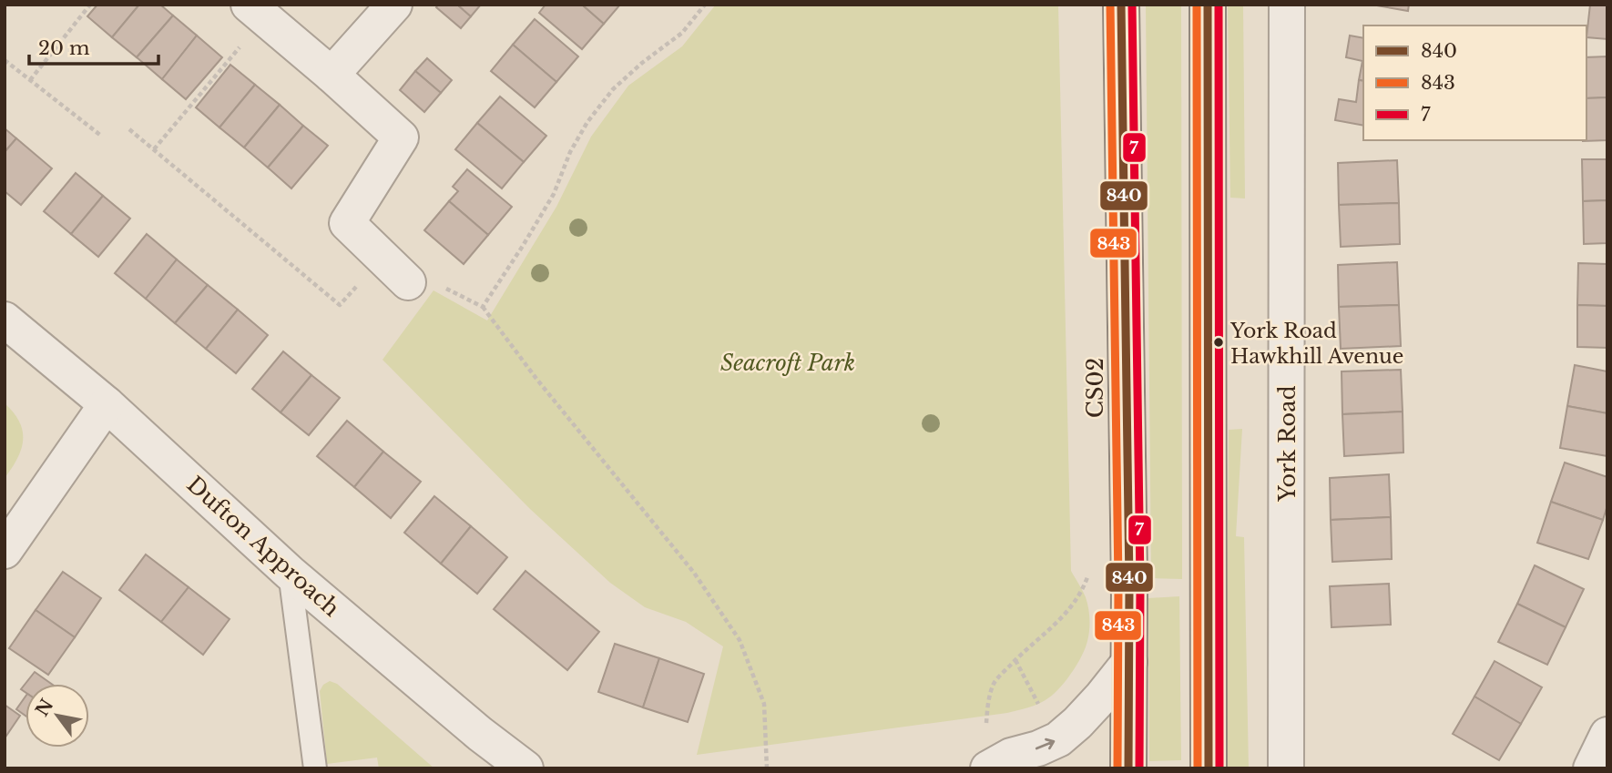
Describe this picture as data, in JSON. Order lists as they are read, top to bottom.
{
  "streets": {
    "street": ["York Road", "Dufton Approach"]
  },
  "parks": ["Seacroft Park"],
  "places": ["York Road Hawkhill Avenue"],
  "lines": ["transit line 840", "transit line 843", "transit line 7"],
  "legend": ["840", "843", "7"],
  "scale_bar": "20 m",
  "north": "top left"
}
